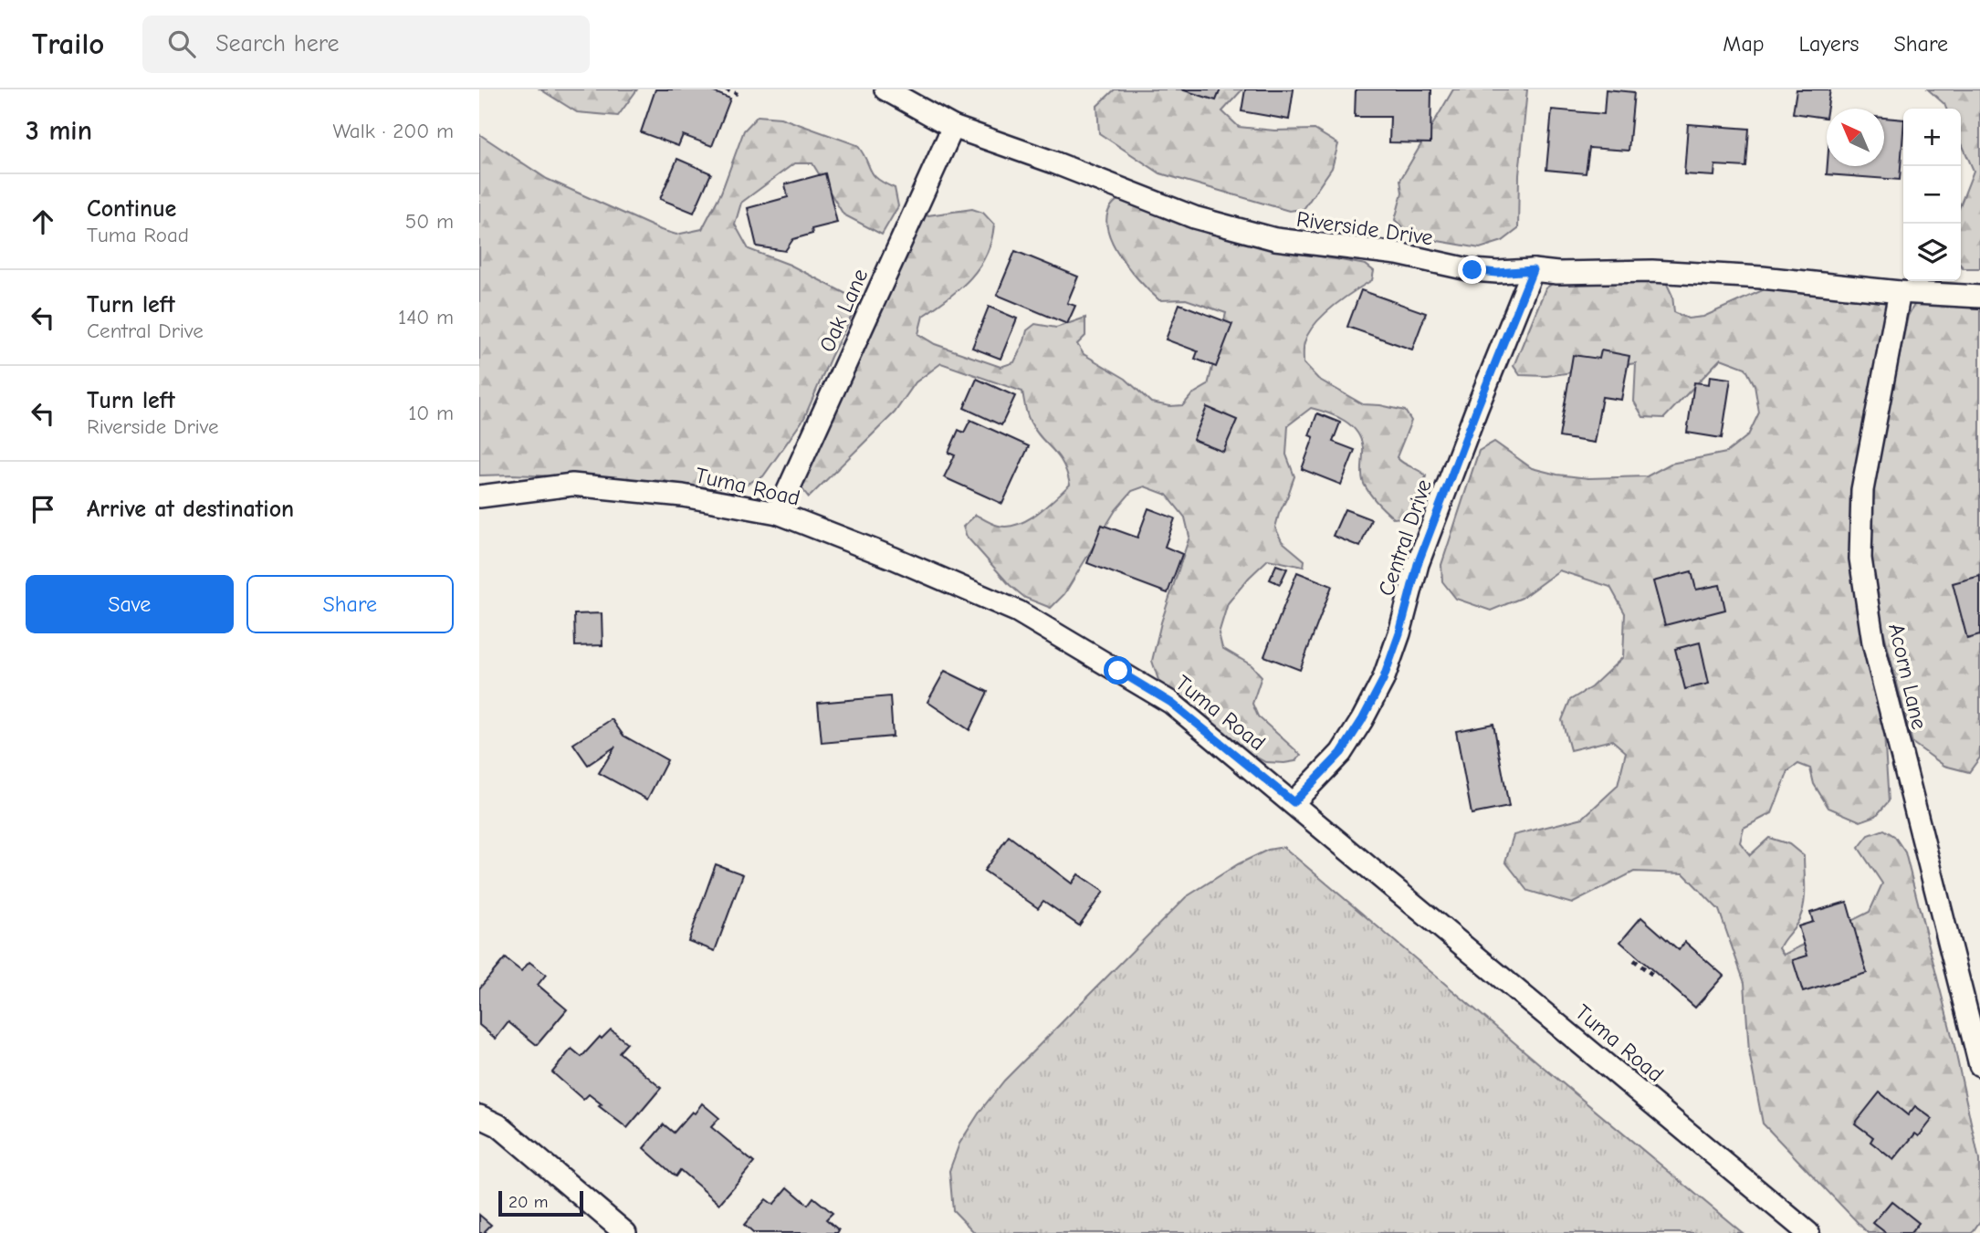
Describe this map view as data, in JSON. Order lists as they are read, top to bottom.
{
  "streets": {
    "street": [
      "Riverside Drive",
      "Oak Lane",
      "Tuma Road",
      "Central Drive",
      "Acorn Lane"
    ]
  },
  "crossings": [
    ["Riverside Drive", "Oak Lane"],
    ["Riverside Drive", "Central Drive"],
    ["Riverside Drive", "Acorn Lane"],
    ["Oak Lane", "Tuma Road"],
    ["Tuma Road", "Central Drive"]
  ],
  "scale_bar": "20 m",
  "north": "top left",
  "page": {
    "header": "Trailo",
    "search": "Search here",
    "nav": ["Map", "Layers", "Share"],
    "heading": ["3 min", "Walk · 200 m"],
    "map_buttons": ["+", "−"],
    "list": [
      ["Continue", "Tuma Road", "50 m"],
      ["Turn left", "Central Drive", "140 m"],
      ["Turn left", "Riverside Drive", "10 m"],
      "Arrive at destination"
    ],
    "buttons": ["Save", "Share"],
    "scale": "20 m"
  }
}
